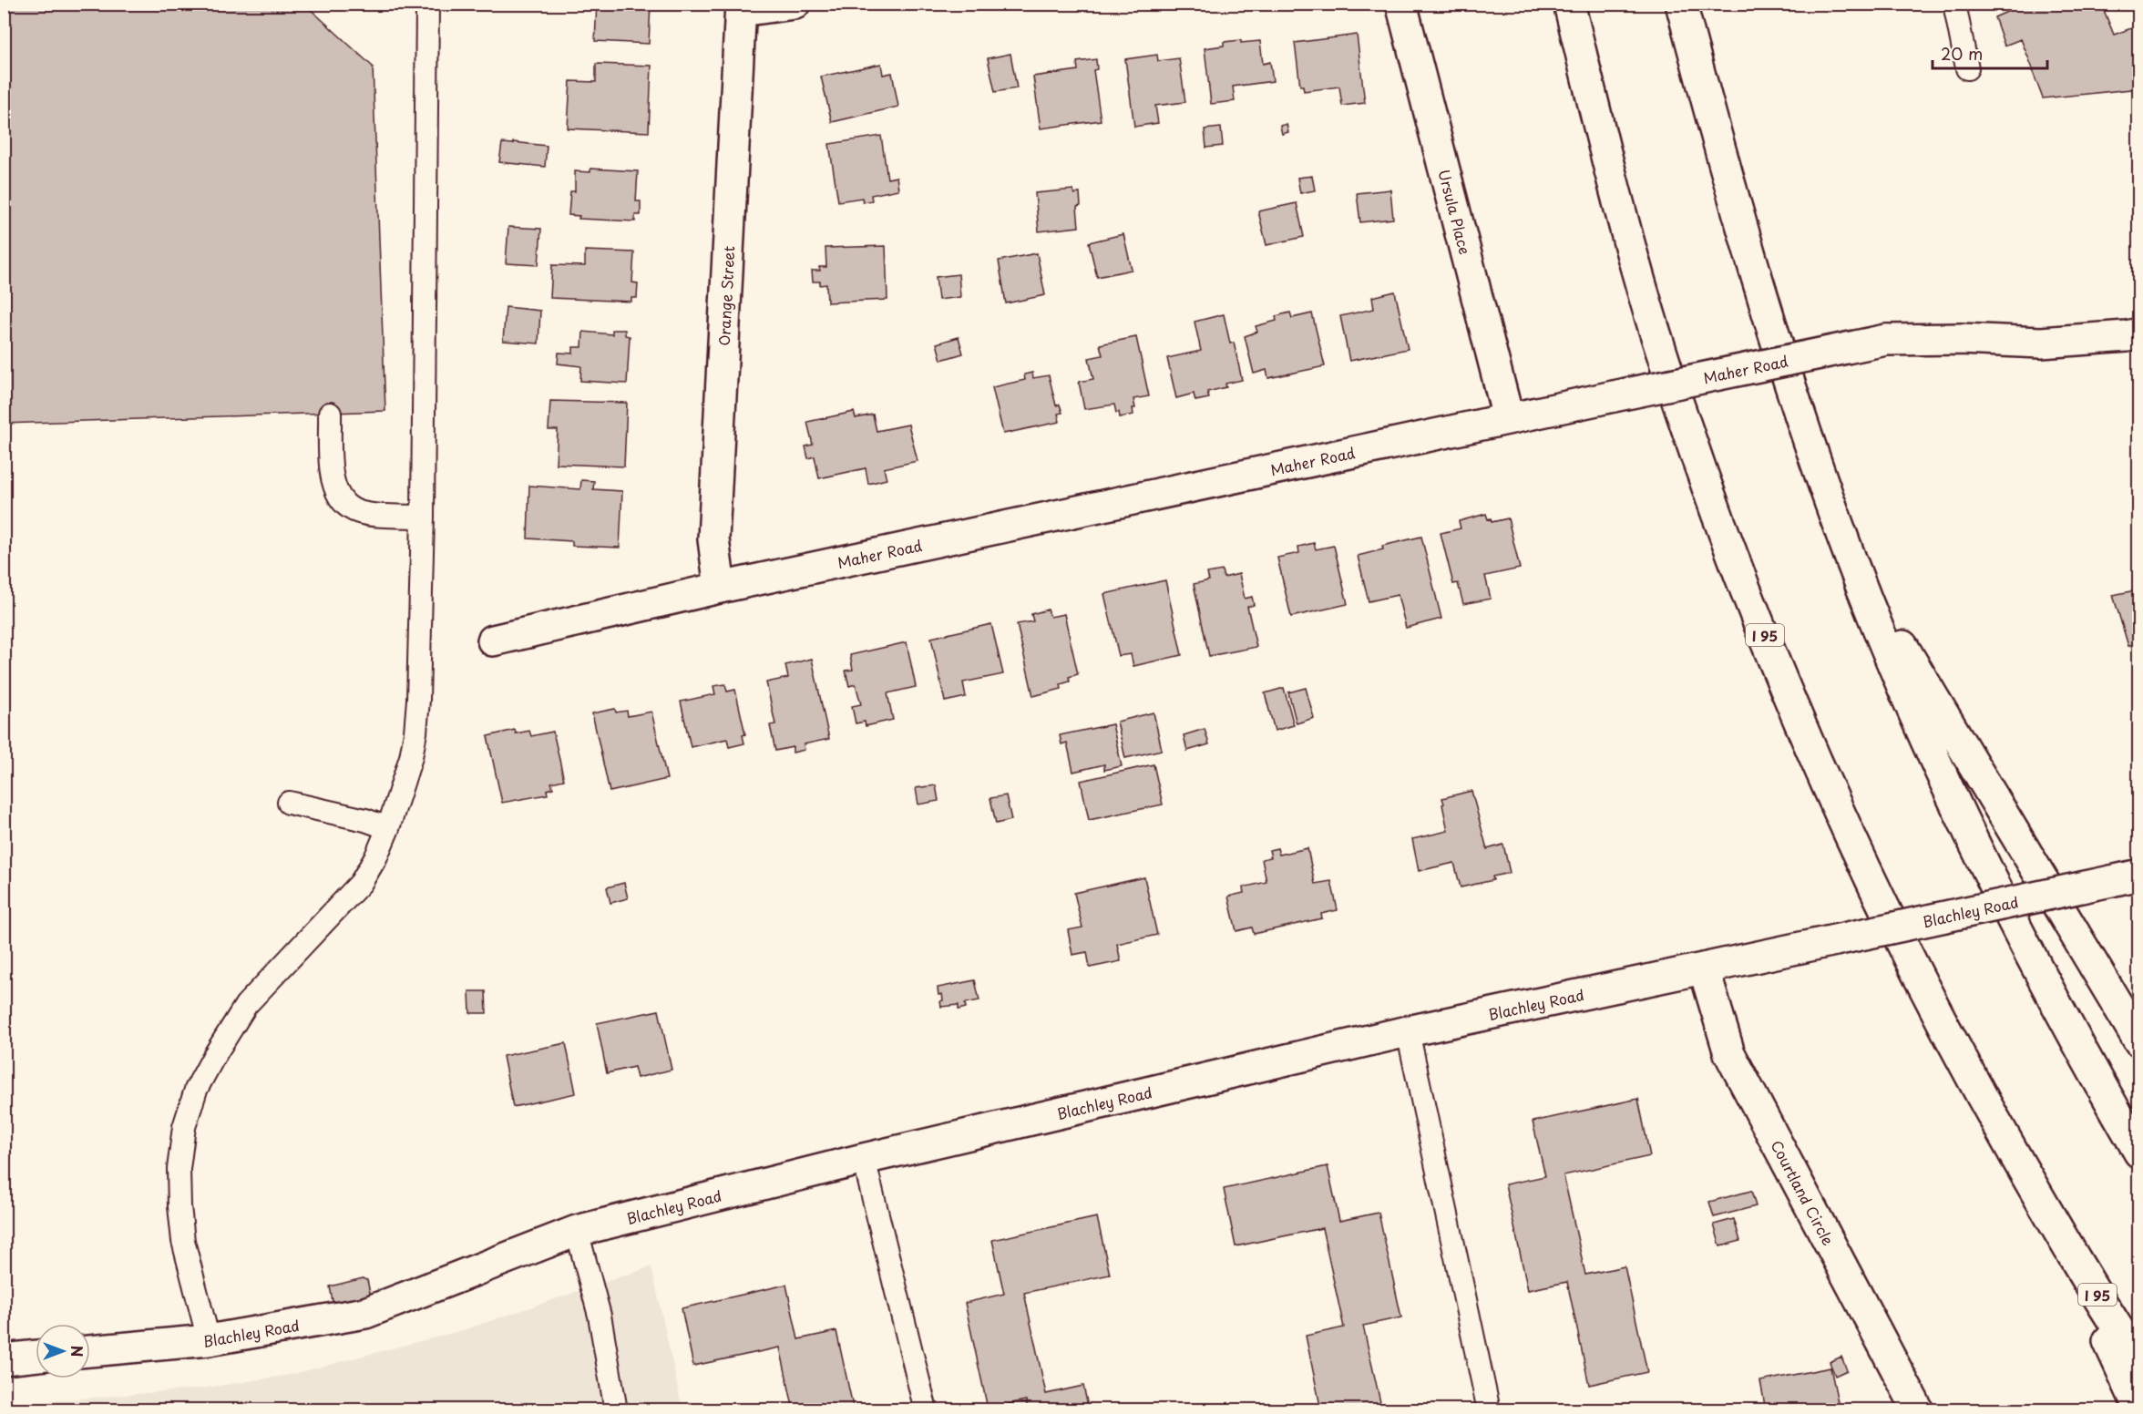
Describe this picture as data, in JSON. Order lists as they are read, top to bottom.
{
  "streets": {
    "main road": [
      "Ursula Place",
      "Orange Street",
      "Maher Road",
      "I 95",
      "Blachley Road",
      "Courtland Circle"
    ]
  },
  "crossings": [
    ["Ursula Place", "Maher Road"],
    ["Orange Street", "Maher Road"],
    ["Blachley Road", "Courtland Circle"]
  ],
  "scale_bar": "20 m",
  "north": "right"
}
